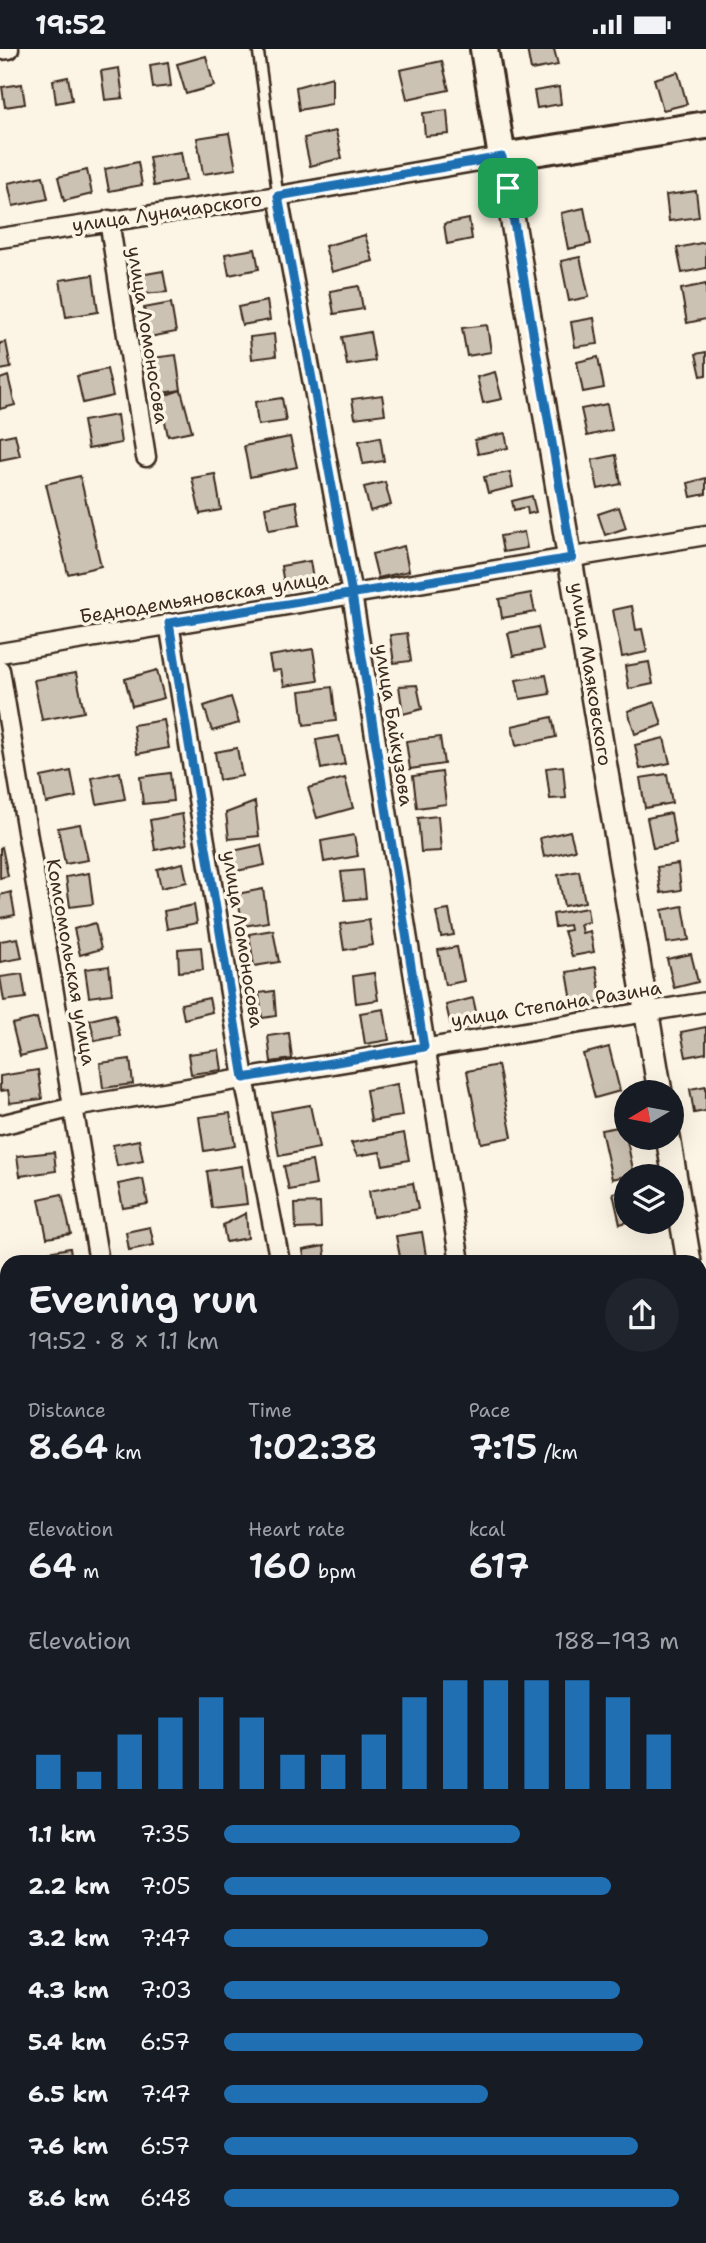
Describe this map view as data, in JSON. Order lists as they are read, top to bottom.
{
  "streets": {
    "main road": ["улица Луначарского", "улица Маяковского"],
    "street": [
      "улица Ломоносова",
      "Беднодемьяновская улица",
      "улица Байкузова",
      "Комсомольская улица",
      "улица Степана Разина"
    ]
  },
  "crossings": [
    ["улица Луначарского", "улица Ломоносова"],
    ["улица Луначарского", "улица Маяковского"],
    ["улица Луначарского", "улица Байкузова"],
    ["улица Ломоносова", "Беднодемьяновская улица"],
    ["улица Ломоносова", "улица Степана Разина"],
    ["Беднодемьяновская улица", "улица Маяковского"],
    ["Беднодемьяновская улица", "улица Байкузова"],
    ["улица Маяковского", "улица Степана Разина"],
    ["улица Байкузова", "улица Степана Разина"],
    ["Комсомольская улица", "улица Степана Разина"]
  ],
  "north": "left",
  "page": {
    "status": "19:52",
    "heading": ["Evening run", "19:52 · 8 × 1.1 km"],
    "stats": [
      ["Distance", "8.64 km"],
      ["Time", "1:02:38"],
      ["Pace", "7:15 /km"],
      ["Elevation", "64 m"],
      ["Heart rate", "160 bpm"],
      ["kcal", "617"]
    ],
    "chart": ["Elevation", "188–193 m"],
    "list": [
      {
        "name": "1.1 km",
        "note": "7:35"
      },
      {
        "name": "2.2 km",
        "note": "7:05"
      },
      {
        "name": "3.2 km",
        "note": "7:47"
      },
      {
        "name": "4.3 km",
        "note": "7:03"
      },
      {
        "name": "5.4 km",
        "note": "6:57"
      },
      {
        "name": "6.5 km",
        "note": "7:47"
      },
      {
        "name": "7.6 km",
        "note": "6:57"
      },
      {
        "name": "8.6 km",
        "note": "6:48"
      }
    ]
  }
}
